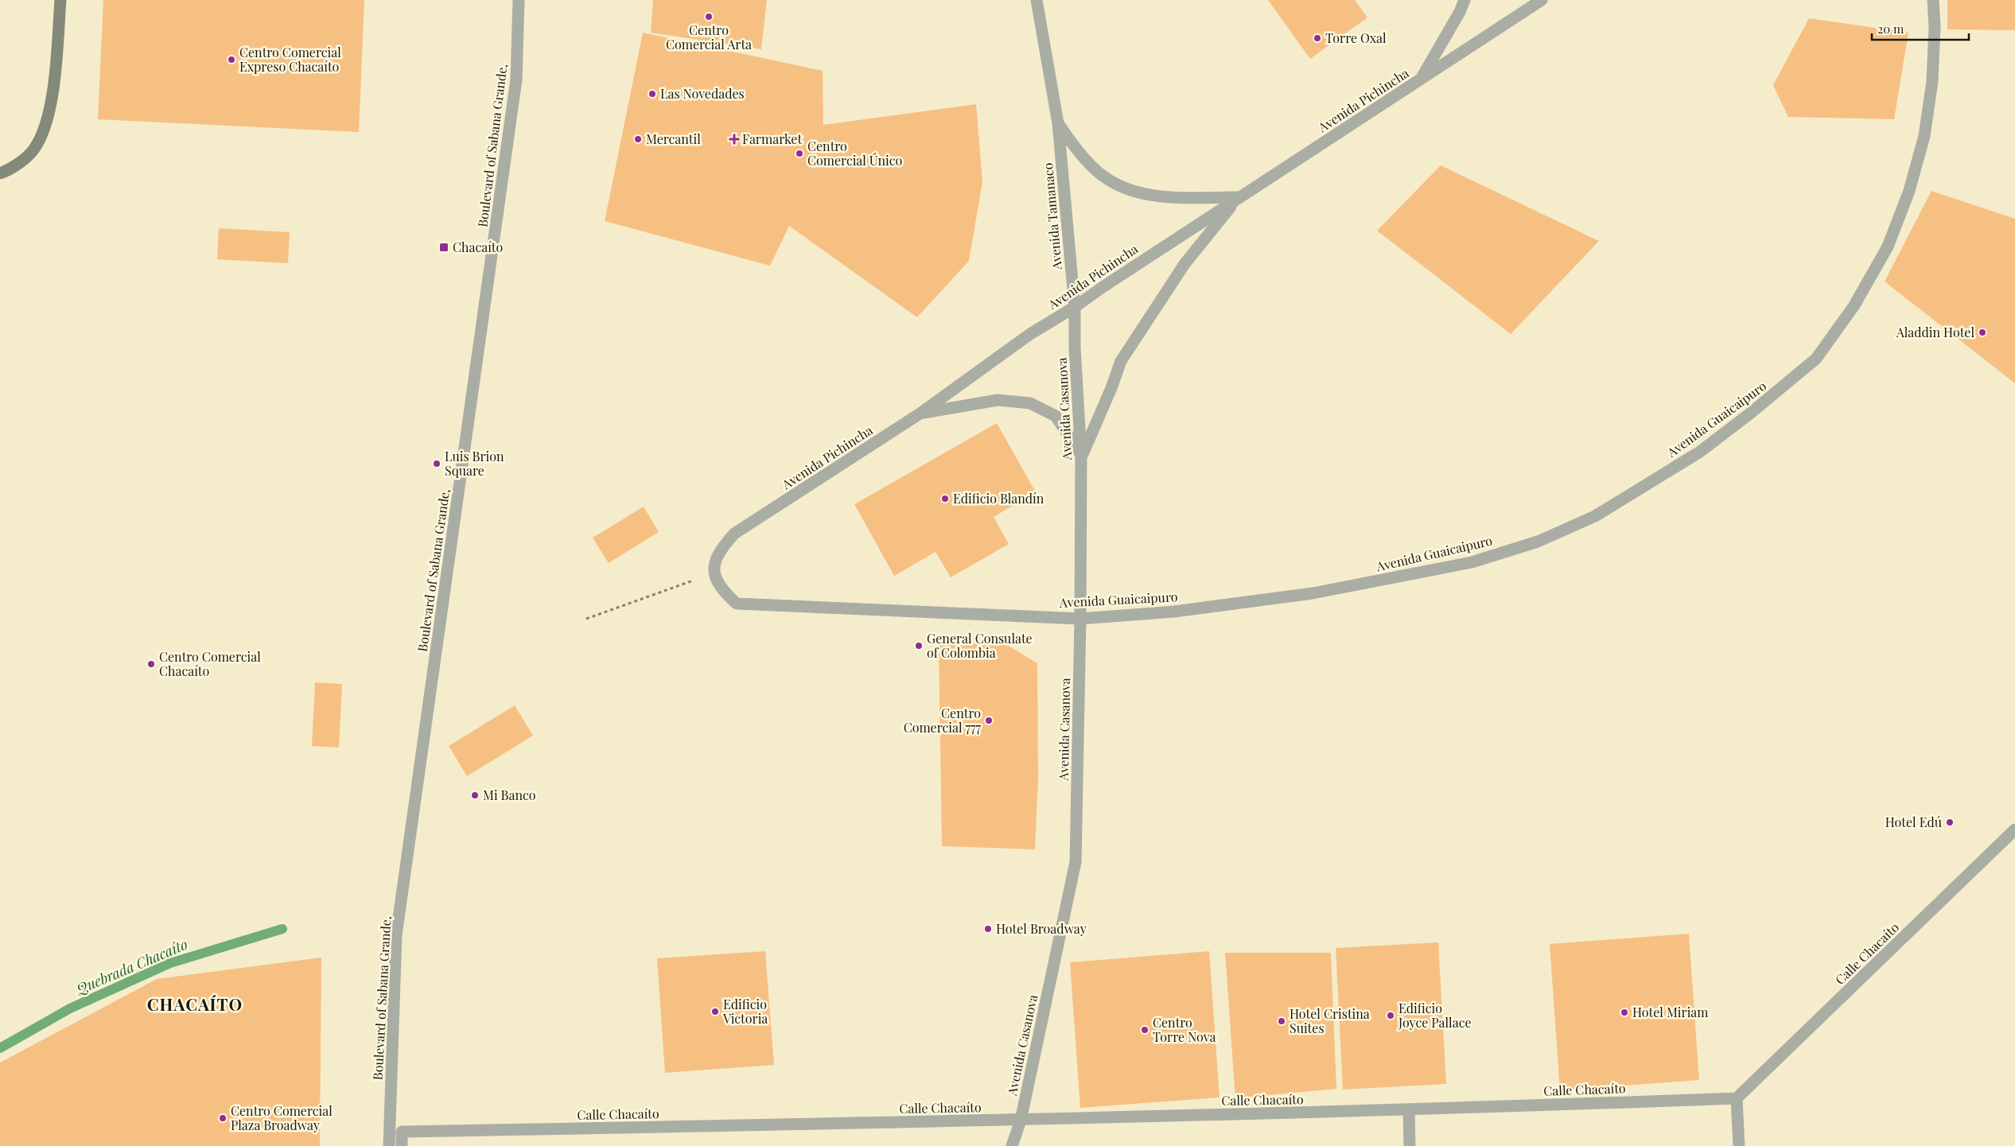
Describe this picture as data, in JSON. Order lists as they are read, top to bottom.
{
  "streets": {
    "street": [
      "Avenida Pichincha",
      "Boulevard of Sabana Grande,",
      "Avenida Tamanaco",
      "Avenida Casanova",
      "Avenida Guaicaipuro",
      "Calle Chacaíto"
    ]
  },
  "crossings": [
    ["Avenida Pichincha", "Avenida Tamanaco"],
    ["Avenida Pichincha", "Avenida Casanova"],
    ["Avenida Pichincha", "Avenida Guaicaipuro"],
    ["Avenida Tamanaco", "Avenida Casanova"],
    ["Avenida Casanova", "Avenida Guaicaipuro"],
    ["Avenida Casanova", "Calle Chacaíto"]
  ],
  "districts": ["CHACAÍTO"],
  "water": ["Quebrada Chacaíto"],
  "places": {
    "other": [
      "Centro Comercial Arta",
      "Torre Oxal",
      "Centro Comercial Expreso Chacaíto",
      "Las Novedades",
      "Mercantil",
      "Centro Comercial Único",
      "Aladdin Hotel",
      "Luis Brion Square",
      "Edificio Blandín",
      "General Consulate of Colombia",
      "Centro Comercial Chacaíto",
      "Centro Comercial 777",
      "Mi Banco",
      "Hotel Edú",
      "Hotel Broadway",
      "Edificio Victoria",
      "Hotel Miriam",
      "Edificio Joyce Pallace",
      "Hotel Cristina Suites",
      "Centro Torre Nova",
      "Centro Comercial Plaza Broadway"
    ],
    "health": ["Farmarket"],
    "transit": ["Chacaíto"]
  },
  "scale_bar": "20 m"
}
